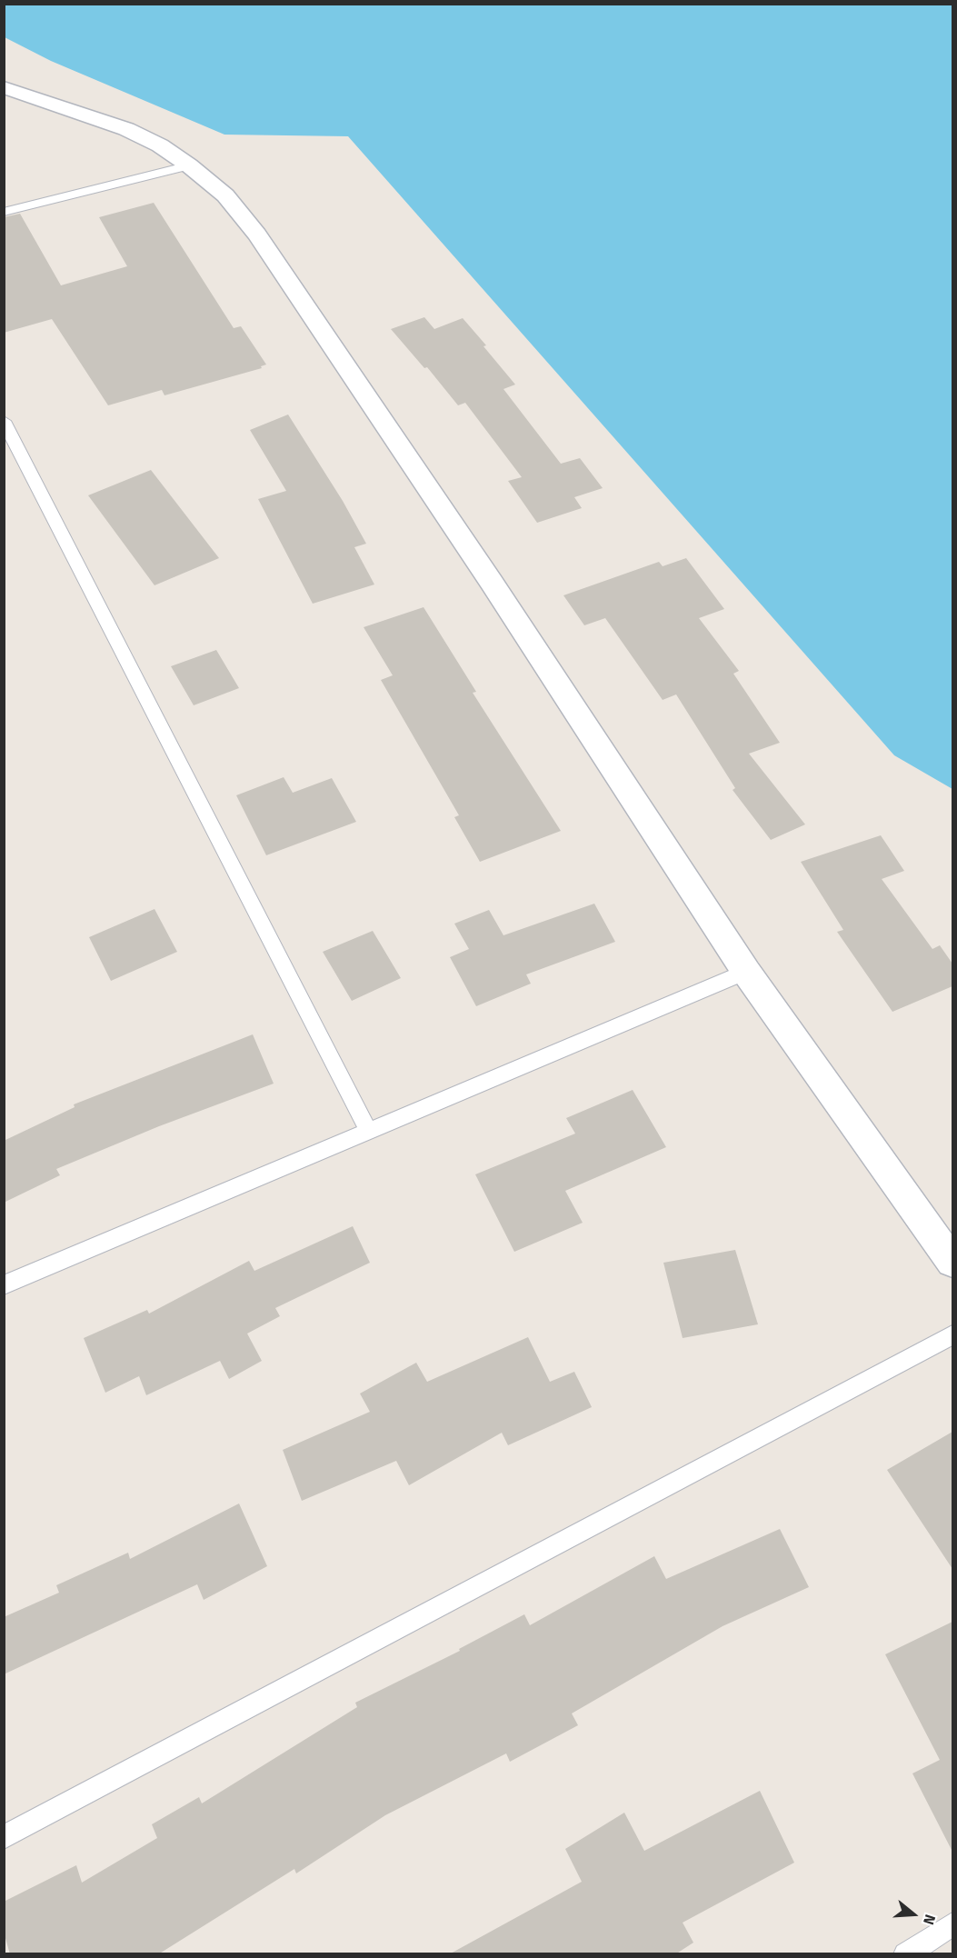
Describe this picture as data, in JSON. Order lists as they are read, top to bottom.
{
  "north": "right"
}
